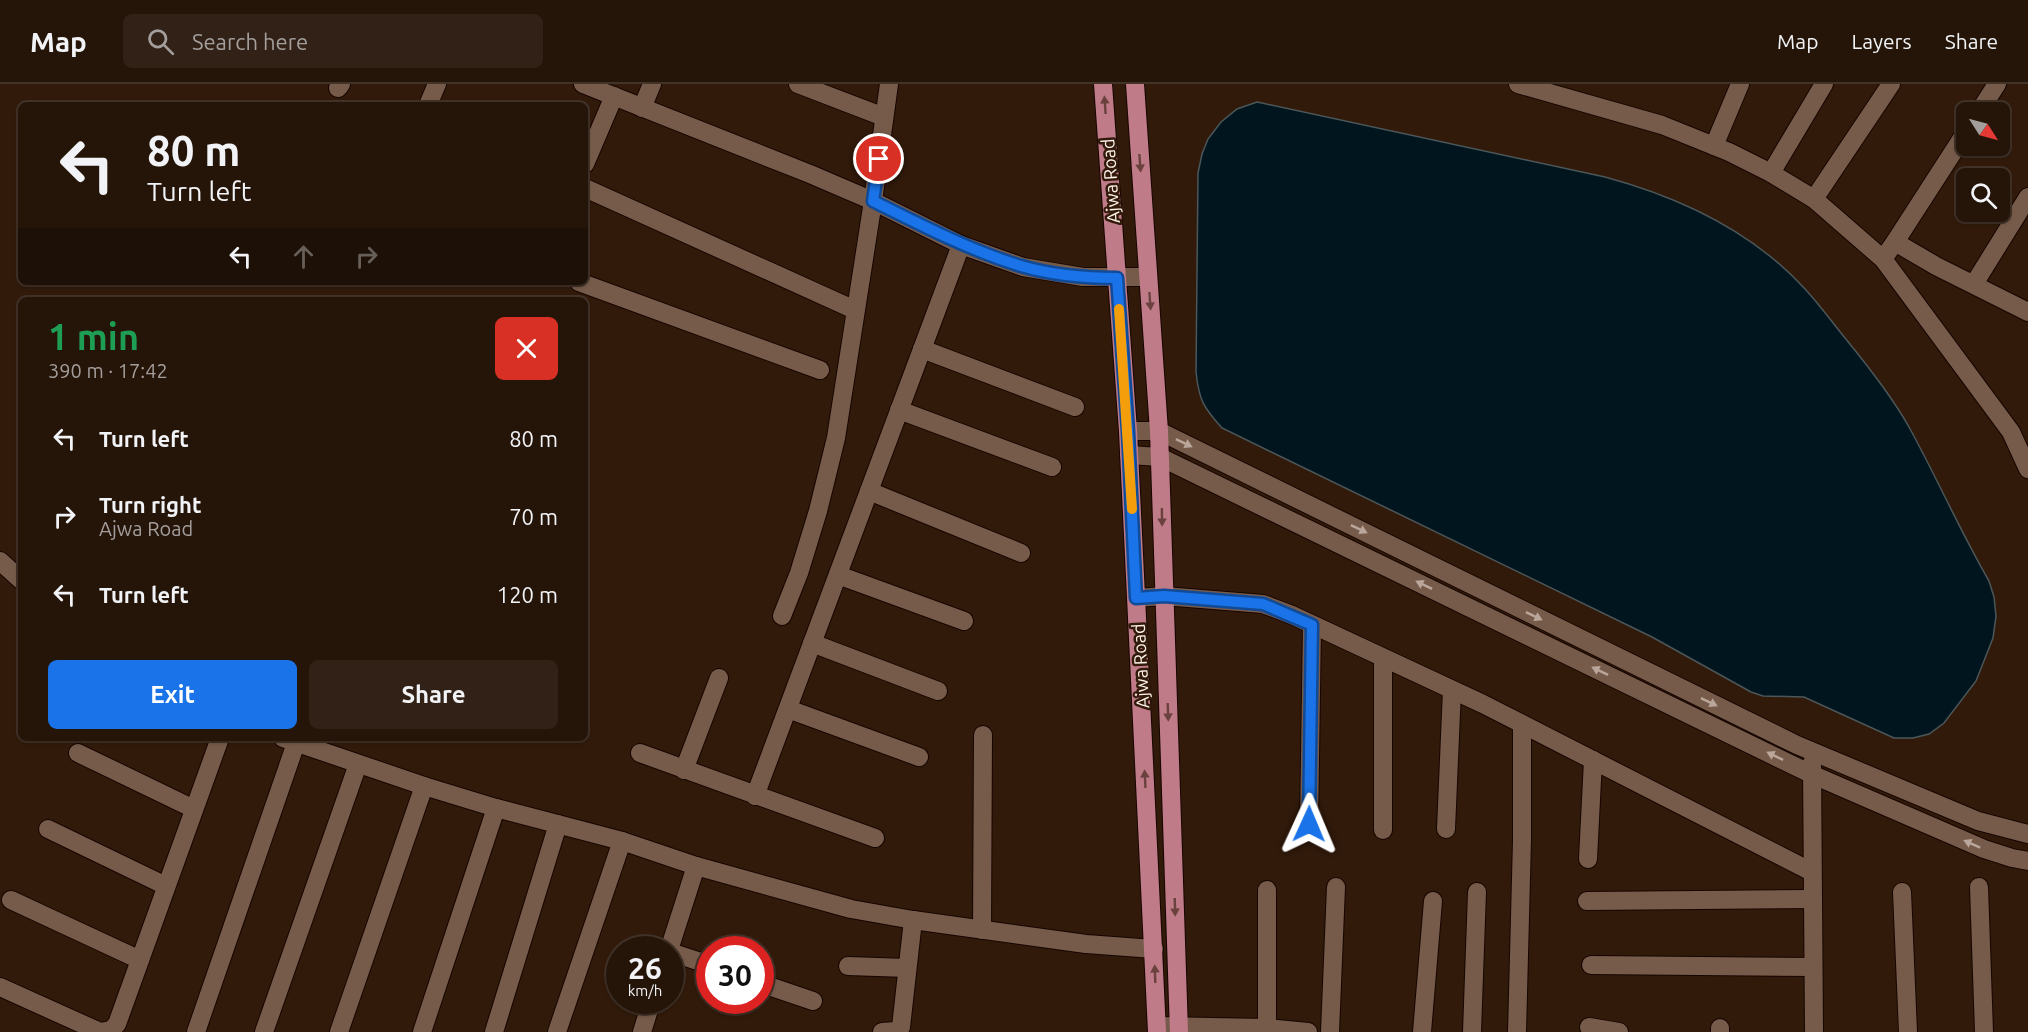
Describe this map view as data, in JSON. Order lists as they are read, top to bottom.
{
  "streets": {
    "main road": ["Ajwa Road"]
  },
  "north": "bottom right",
  "page": {
    "header": "Map",
    "search": "Search here",
    "nav": ["Map", "Layers", "Share"],
    "turn": ["80 m", "Turn left"],
    "heading": ["1 min", "390 m · 17:42"],
    "list": [
      {
        "name": "Turn left",
        "value": "80 m"
      },
      {
        "name": "Turn right",
        "note": "Ajwa Road",
        "value": "70 m"
      },
      {
        "name": "Turn left",
        "value": "120 m"
      }
    ],
    "buttons": ["Exit", "Share"],
    "speed": "26 km/h",
    "limit": "30"
  }
}
